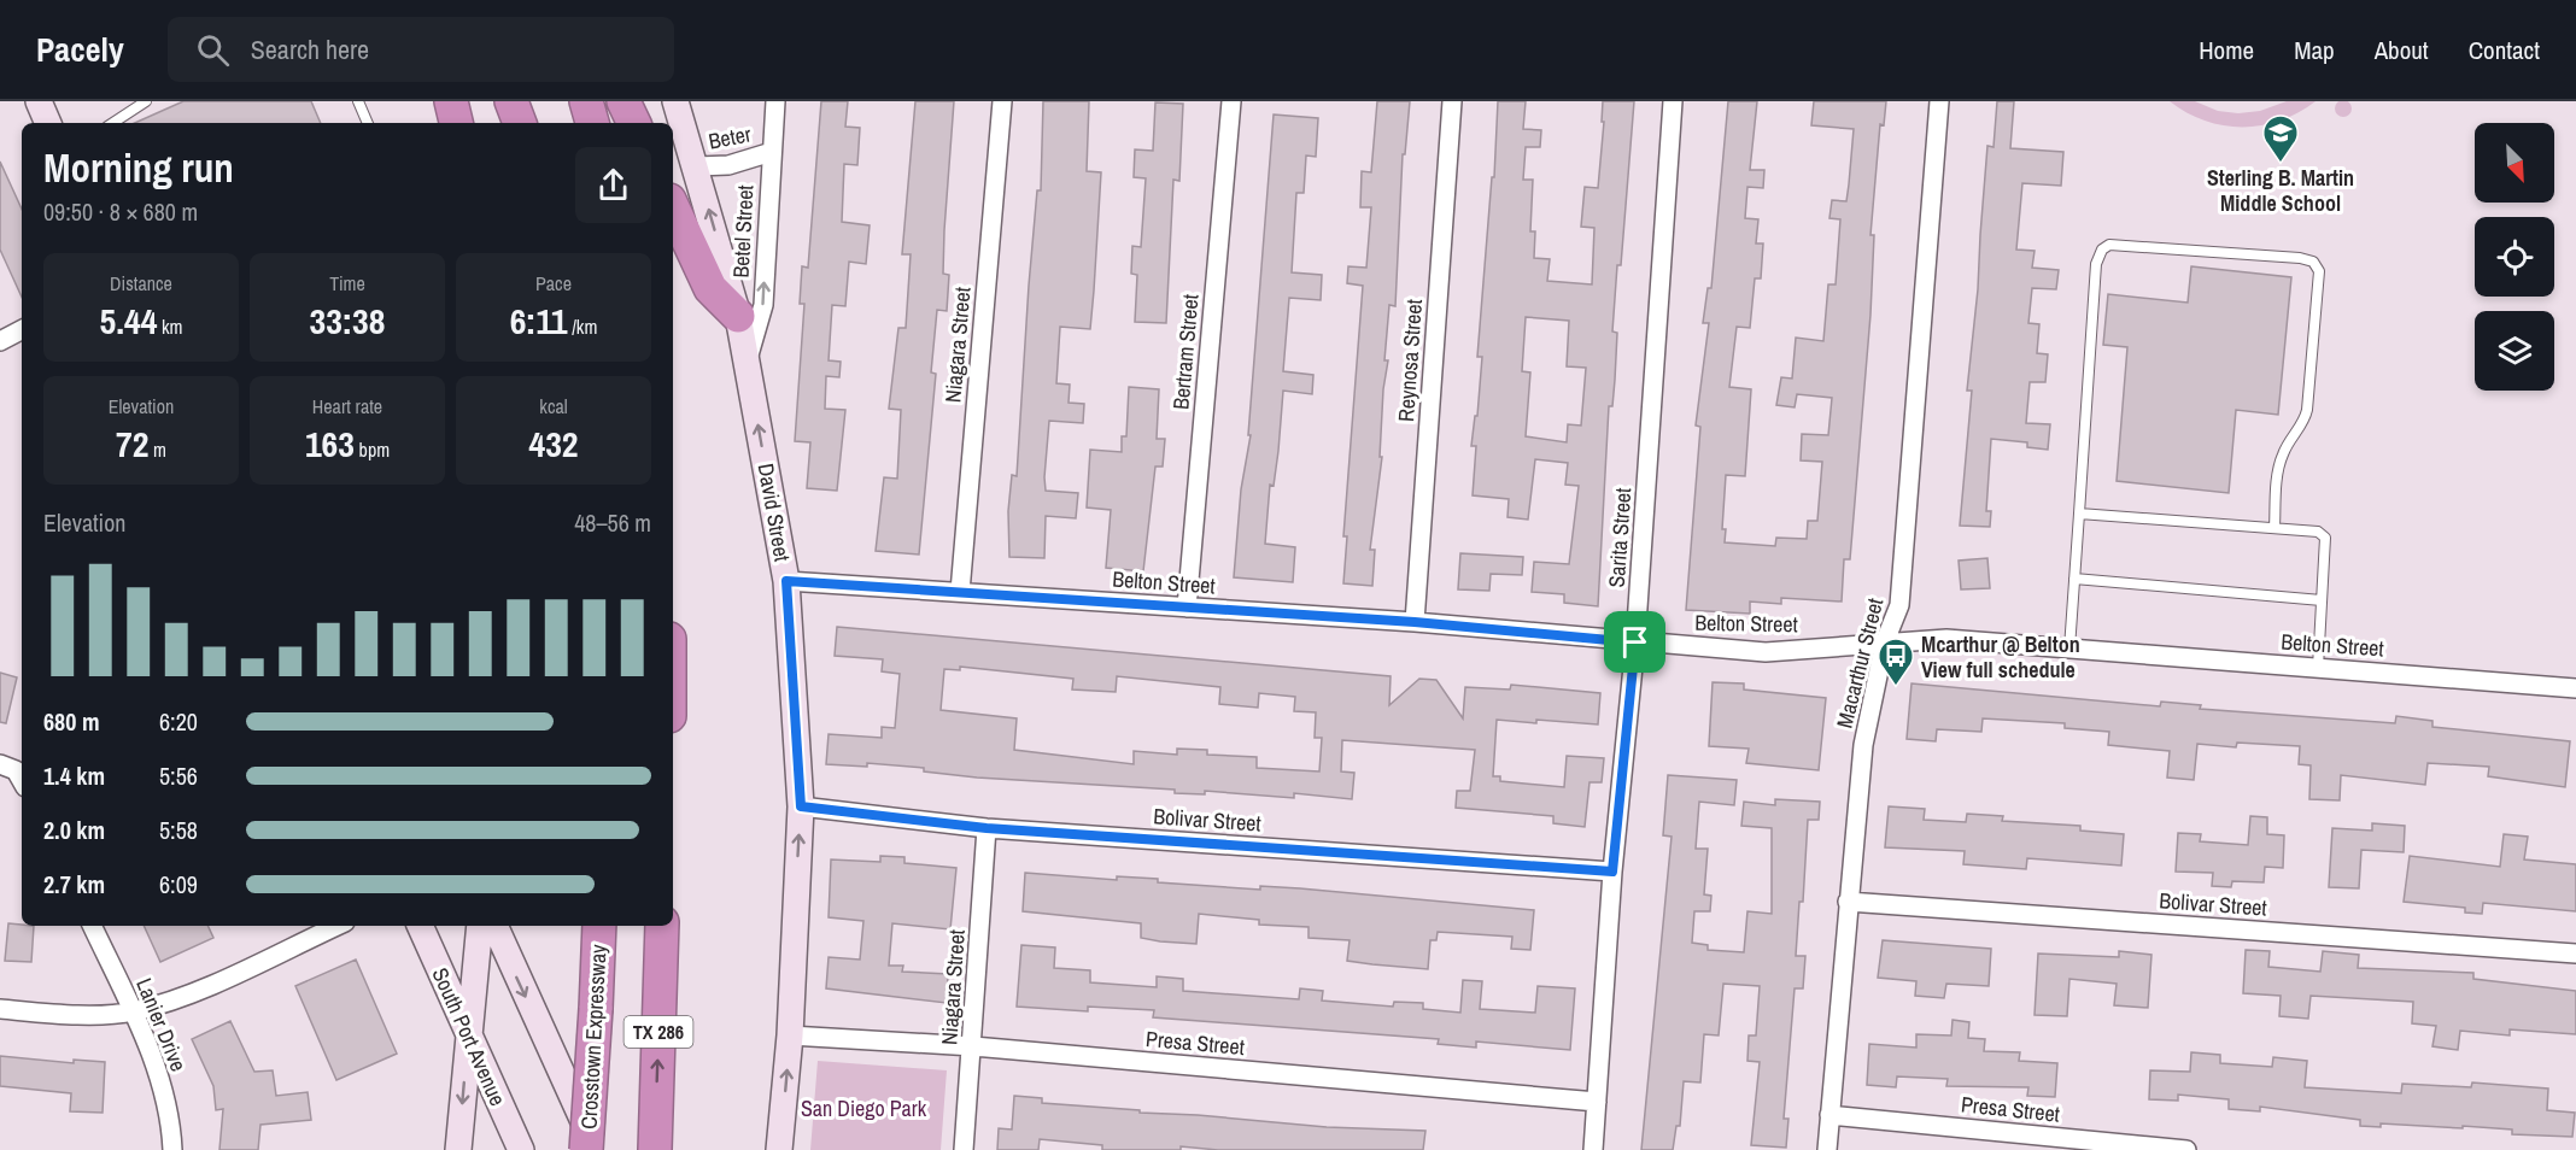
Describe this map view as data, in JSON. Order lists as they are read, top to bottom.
{
  "streets": {
    "highway": ["TX 286", "Crosstown Expressway"],
    "main road": ["David Street", "South Port Avenue"],
    "street": [
      "Beter",
      "Betel Street",
      "Niagara Street",
      "Bertram Street",
      "Reynosa Street",
      "Sarita Street",
      "Belton Street",
      "Macarthur Street",
      "Bolivar Street",
      "Lanier Drive",
      "Presa Street"
    ]
  },
  "crossings": [
    ["Beter", "Betel Street"],
    ["Beter", "David Street"],
    ["Betel Street", "David Street"],
    ["Niagara Street", "Belton Street"],
    ["Niagara Street", "Bolivar Street"],
    ["Niagara Street", "Presa Street"],
    ["Bertram Street", "Belton Street"],
    ["Reynosa Street", "Belton Street"],
    ["David Street", "Belton Street"],
    ["David Street", "Bolivar Street"],
    ["David Street", "Presa Street"],
    ["Sarita Street", "Belton Street"],
    ["Sarita Street", "Bolivar Street"],
    ["Sarita Street", "Presa Street"],
    ["Belton Street", "Macarthur Street"],
    ["Macarthur Street", "Bolivar Street"],
    ["Macarthur Street", "Presa Street"]
  ],
  "one_way": ["Betel Street", "David Street"],
  "parks": ["San Diego Park"],
  "places": {
    "school or university": ["Sterling B. Martin Middle School"],
    "bus stop": ["Mcarthur @ Belton View full schedule"]
  },
  "north": "bottom right",
  "page": {
    "header": "Pacely",
    "search": "Search here",
    "nav": [
      "Home",
      "Map",
      "About",
      "Contact"
    ],
    "heading": ["Morning run", "09:50 · 8 × 680 m"],
    "stats": [
      ["Distance", "5.44 km"],
      ["Time", "33:38"],
      ["Pace", "6:11 /km"],
      ["Elevation", "72 m"],
      ["Heart rate", "163 bpm"],
      ["kcal", "432"]
    ],
    "chart": ["Elevation", "48–56 m"],
    "list": [
      {
        "name": "680 m",
        "note": "6:20"
      },
      {
        "name": "1.4 km",
        "note": "5:56"
      },
      {
        "name": "2.0 km",
        "note": "5:58"
      },
      {
        "name": "2.7 km",
        "note": "6:09"
      }
    ]
  }
}
